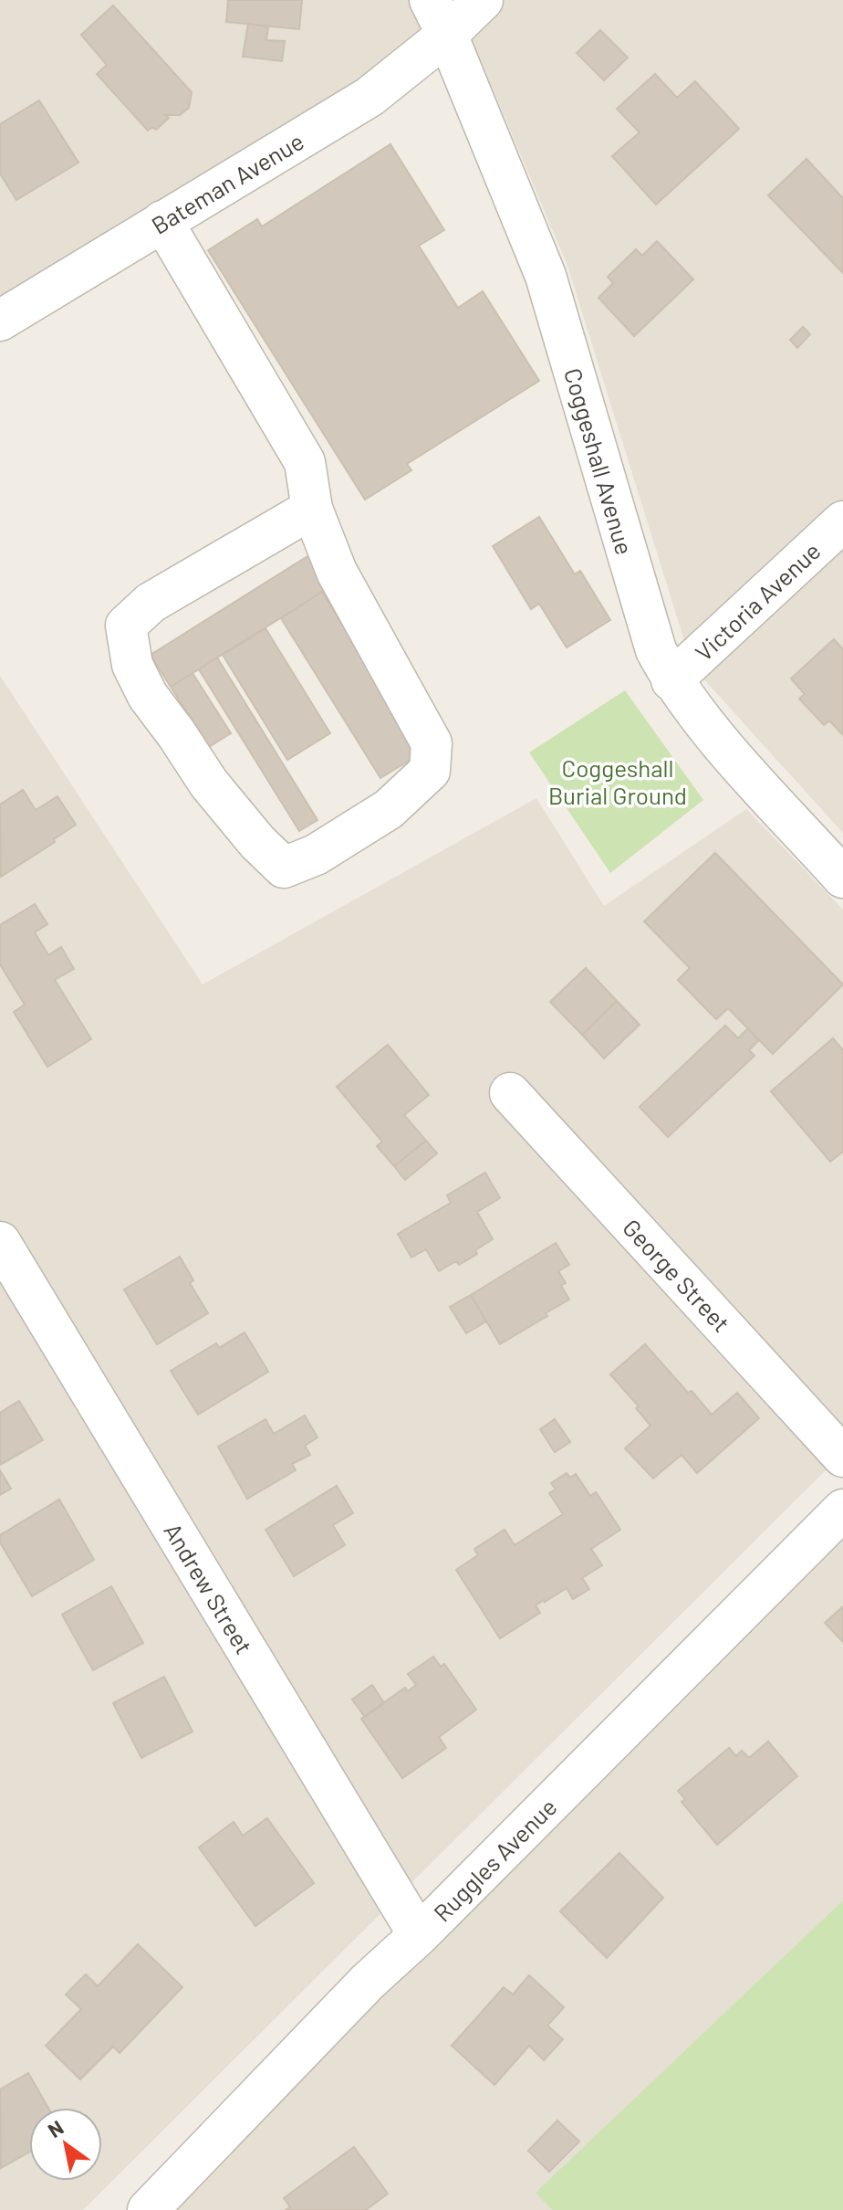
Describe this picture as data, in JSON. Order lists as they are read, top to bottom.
{
  "streets": {
    "street": [
      "Bateman Avenue",
      "Coggeshall Avenue",
      "Victoria Avenue",
      "George Street",
      "Andrew Street",
      "Ruggles Avenue"
    ]
  },
  "crossings": [
    ["Bateman Avenue", "Coggeshall Avenue"],
    ["Coggeshall Avenue", "Victoria Avenue"],
    ["Andrew Street", "Ruggles Avenue"]
  ],
  "parks": ["Coggeshall Burial Ground"],
  "north": "top left"
}
